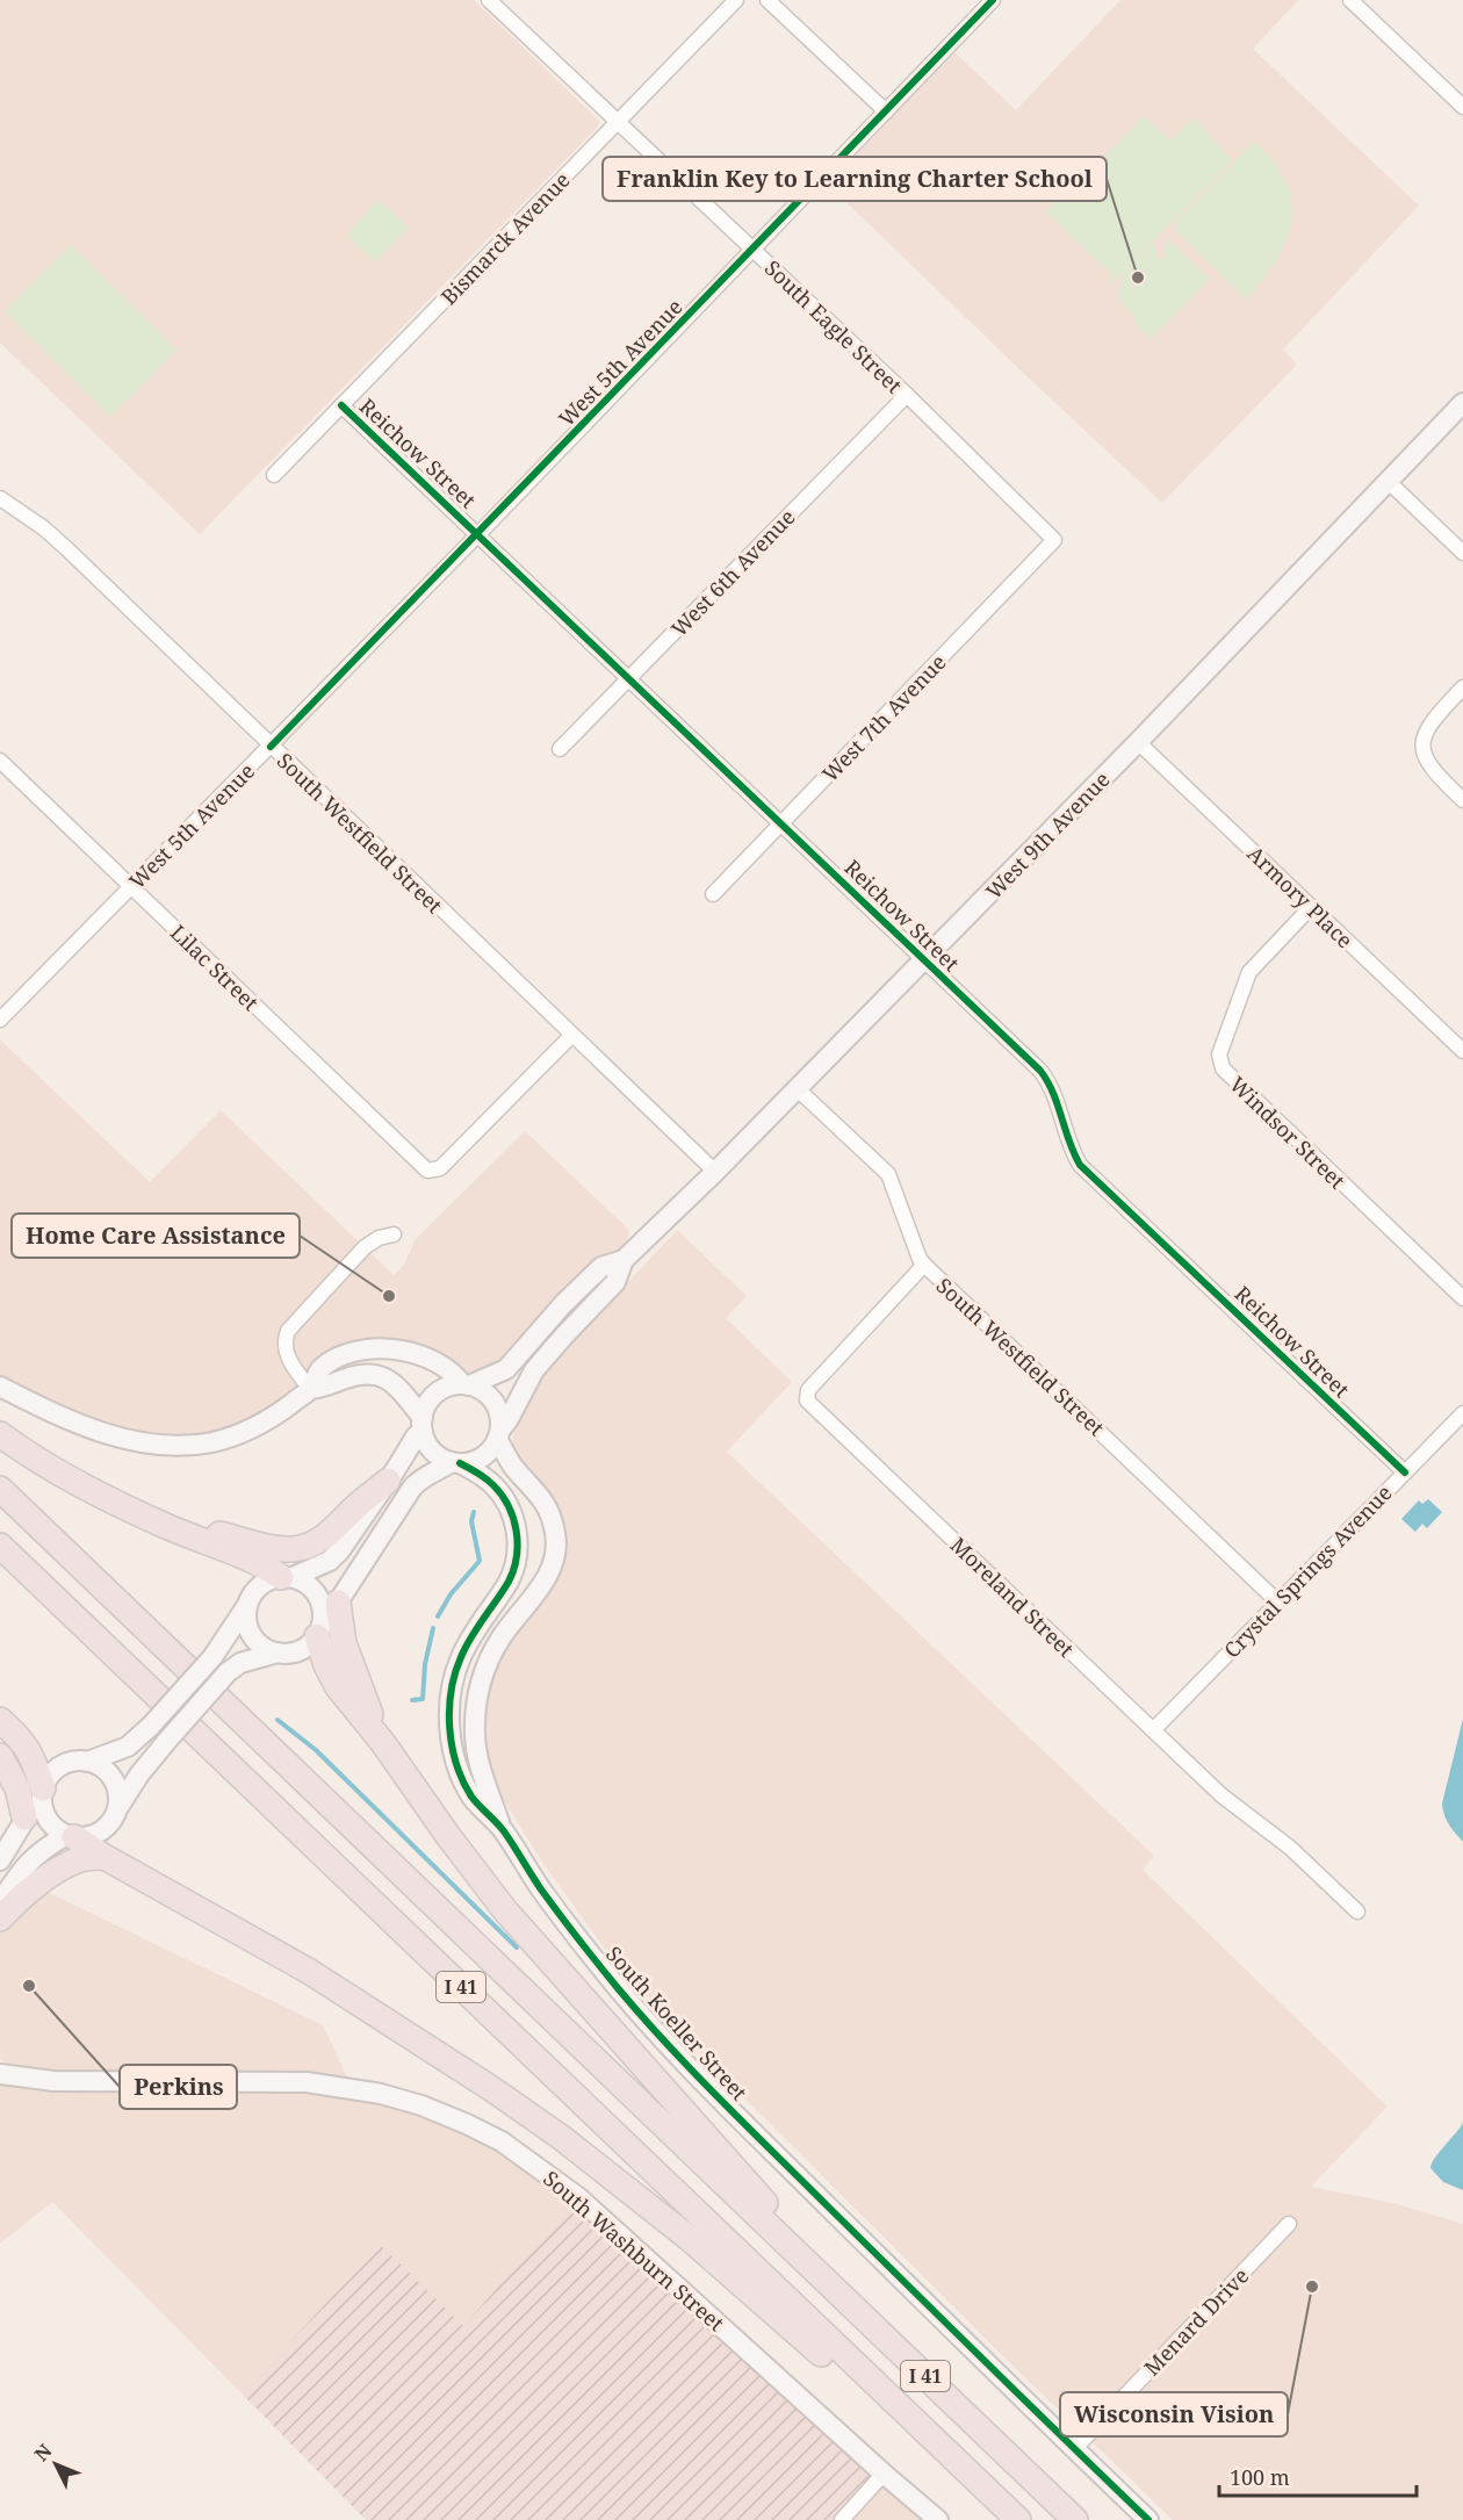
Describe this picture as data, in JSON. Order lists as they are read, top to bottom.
{
  "streets": {
    "highway": ["I 41"],
    "street": [
      "Bismarck Avenue",
      "South Eagle Street",
      "West 5th Avenue",
      "Reichow Street",
      "West 6th Avenue",
      "West 7th Avenue",
      "South Westfield Street",
      "West 9th Avenue",
      "Armory Place",
      "Lilac Street",
      "Windsor Street",
      "Crystal Springs Avenue",
      "Moreland Street",
      "South Koeller Street",
      "South Washburn Street",
      "Menard Drive"
    ]
  },
  "crossings": [
    ["Bismarck Avenue", "South Eagle Street"],
    ["Bismarck Avenue", "Reichow Street"],
    ["South Eagle Street", "West 5th Avenue"],
    ["South Eagle Street", "West 6th Avenue"],
    ["South Eagle Street", "West 7th Avenue"],
    ["West 5th Avenue", "Reichow Street"],
    ["West 5th Avenue", "South Westfield Street"],
    ["West 5th Avenue", "Lilac Street"],
    ["Reichow Street", "West 6th Avenue"],
    ["Reichow Street", "West 7th Avenue"],
    ["Reichow Street", "West 9th Avenue"],
    ["Reichow Street", "Crystal Springs Avenue"],
    ["South Westfield Street", "West 9th Avenue"],
    ["South Westfield Street", "Lilac Street"],
    ["South Westfield Street", "Crystal Springs Avenue"],
    ["South Westfield Street", "Moreland Street"],
    ["West 9th Avenue", "Armory Place"],
    ["West 9th Avenue", "South Koeller Street"],
    ["Armory Place", "Windsor Street"],
    ["Crystal Springs Avenue", "Moreland Street"],
    ["South Koeller Street", "Menard Drive"]
  ],
  "places": [
    "Franklin Key to Learning Charter School",
    "Home Care Assistance",
    "Perkins",
    "Wisconsin Vision"
  ],
  "scale_bar": "100 m",
  "north": "top left"
}
